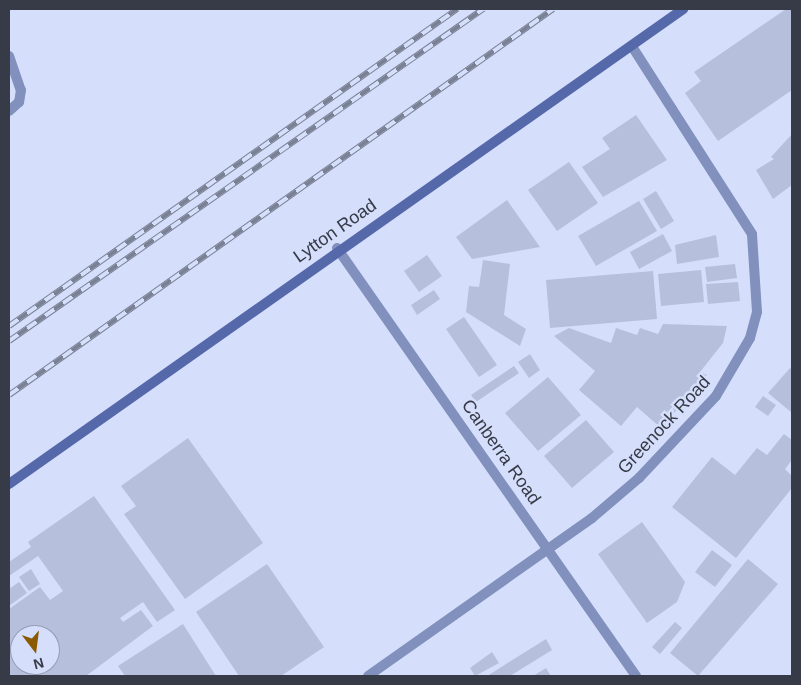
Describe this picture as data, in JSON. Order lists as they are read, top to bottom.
{
  "streets": {
    "main road": ["Lytton Road"],
    "street": ["Greenock Road", "Canberra Road"]
  },
  "crossings": [
    ["Lytton Road", "Greenock Road"],
    ["Lytton Road", "Canberra Road"],
    ["Greenock Road", "Canberra Road"]
  ],
  "north": "bottom"
}
